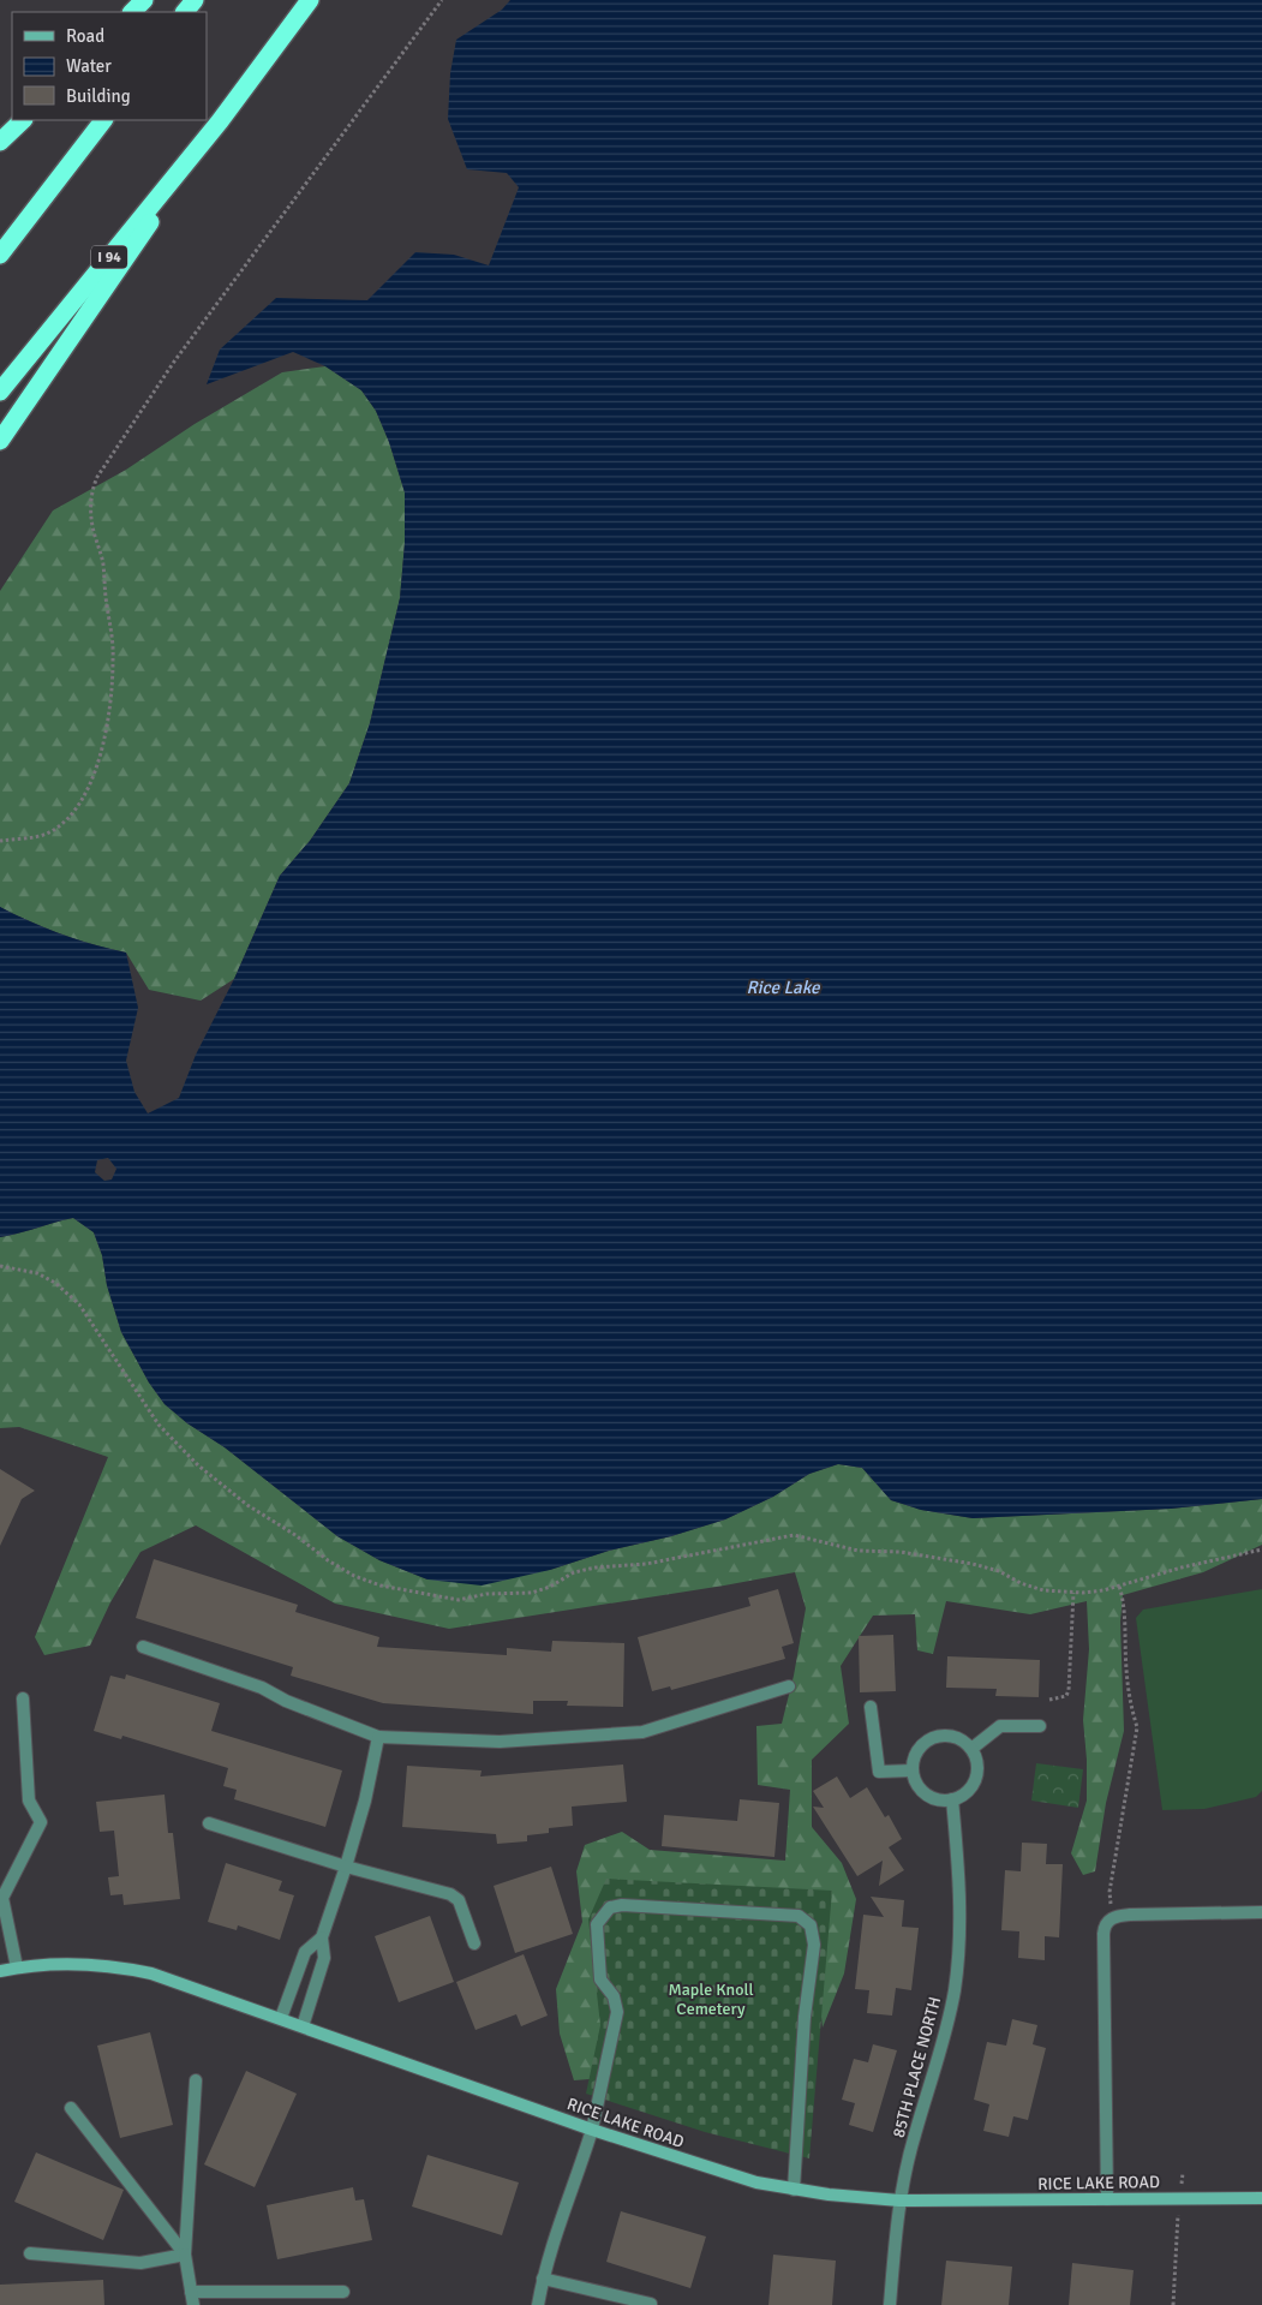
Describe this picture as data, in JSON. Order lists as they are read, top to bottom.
{
  "streets": {
    "highway": ["I 94"],
    "street": ["85TH PLACE NORTH", "RICE LAKE ROAD"]
  },
  "crossings": [
    ["85TH PLACE NORTH", "RICE LAKE ROAD"]
  ],
  "water": ["Rice Lake"],
  "parks": ["Maple Knoll Cemetery"],
  "legend": ["Road", "Water", "Building"]
}
